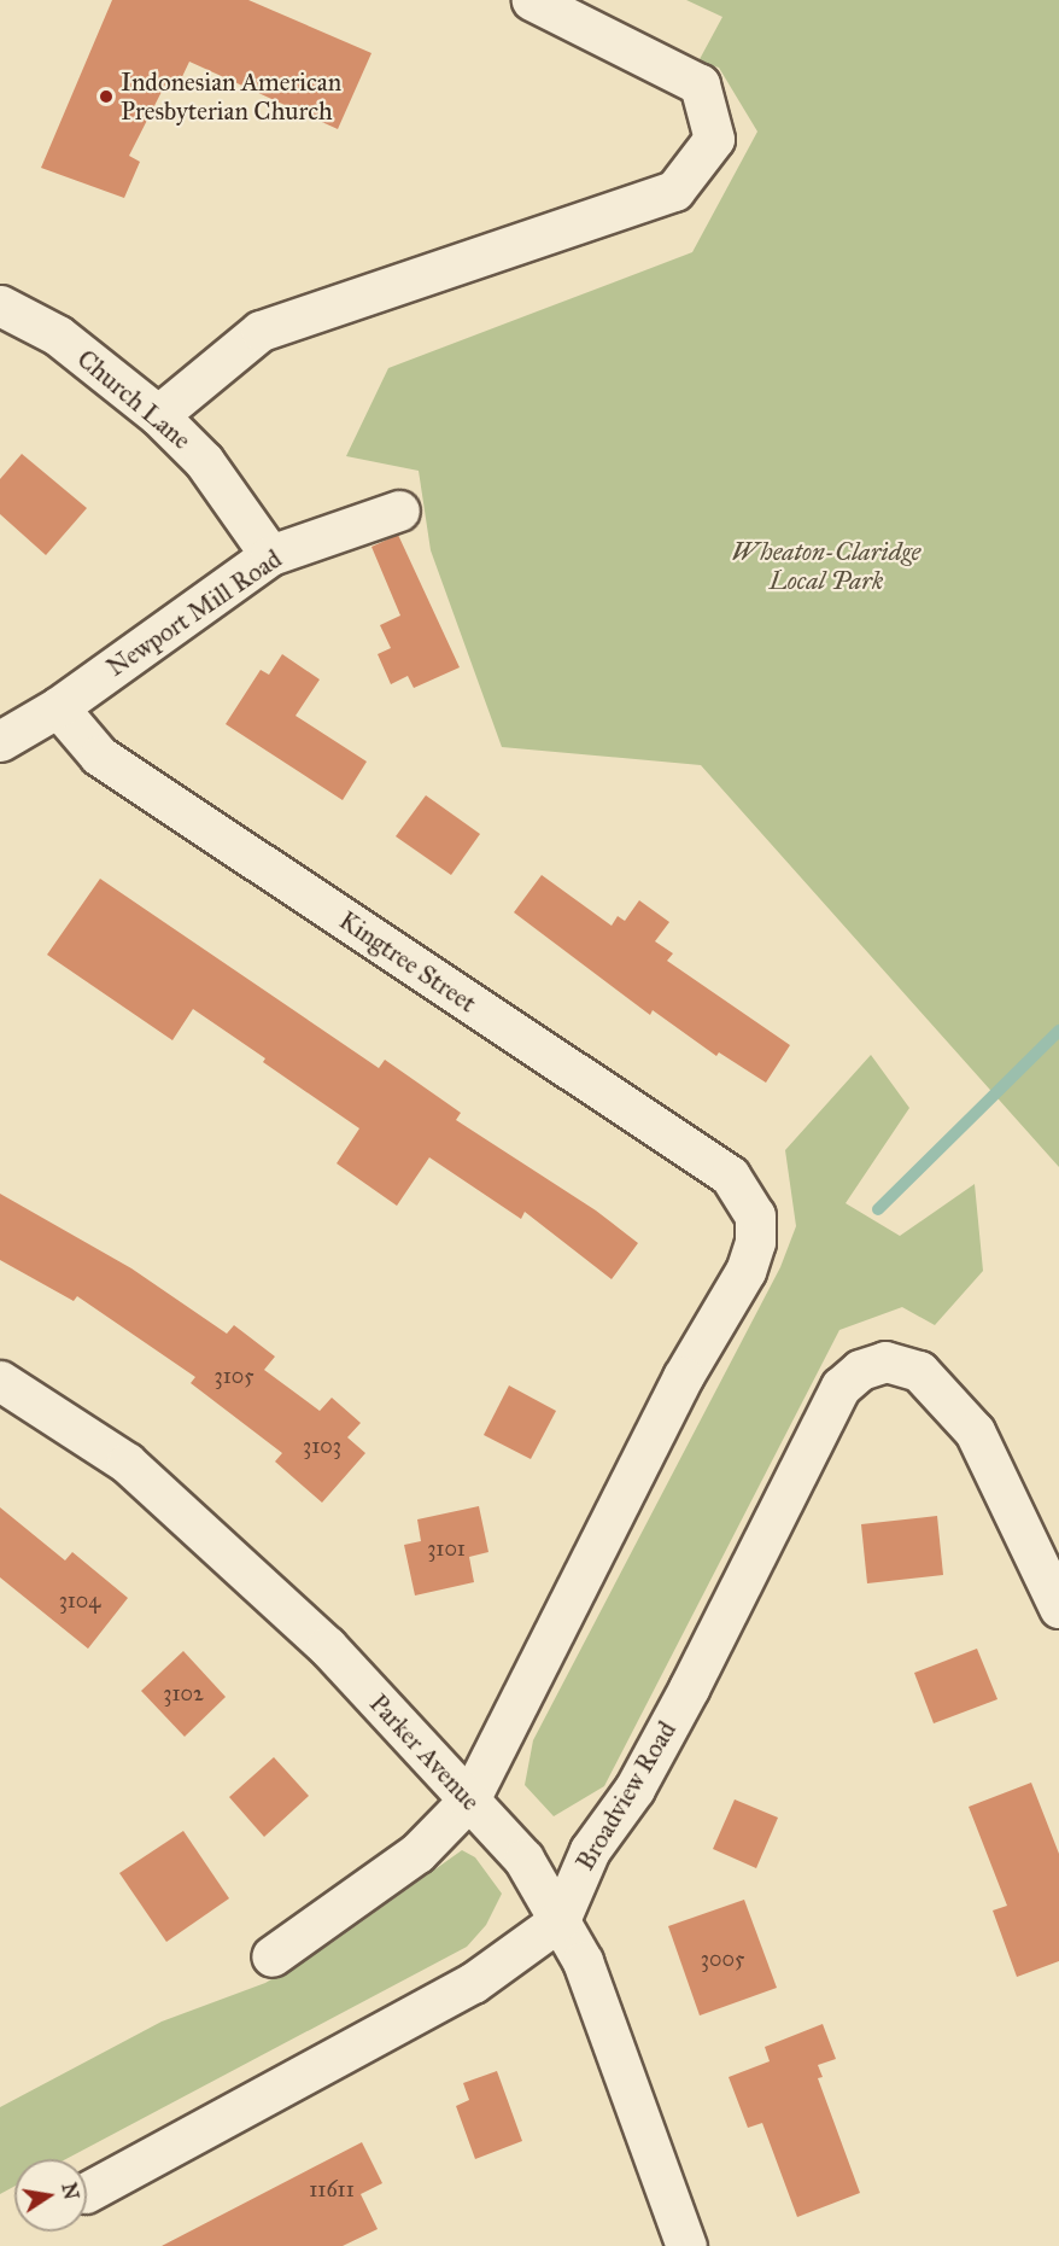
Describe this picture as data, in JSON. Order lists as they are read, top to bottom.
{
  "streets": {
    "street": [
      "Church Lane",
      "Newport Mill Road",
      "Kingtree Street",
      "Parker Avenue",
      "Broadview Road"
    ]
  },
  "crossings": [
    ["Church Lane", "Newport Mill Road"],
    ["Newport Mill Road", "Kingtree Street"],
    ["Kingtree Street", "Parker Avenue"],
    ["Parker Avenue", "Broadview Road"]
  ],
  "parks": ["Wheaton-Claridge Local Park"],
  "places": ["Indonesian American Presbyterian Church"],
  "house_numbers": [
    "3105",
    "3103",
    "3101",
    "3104",
    "3102",
    "3005",
    "11611"
  ],
  "north": "right"
}
